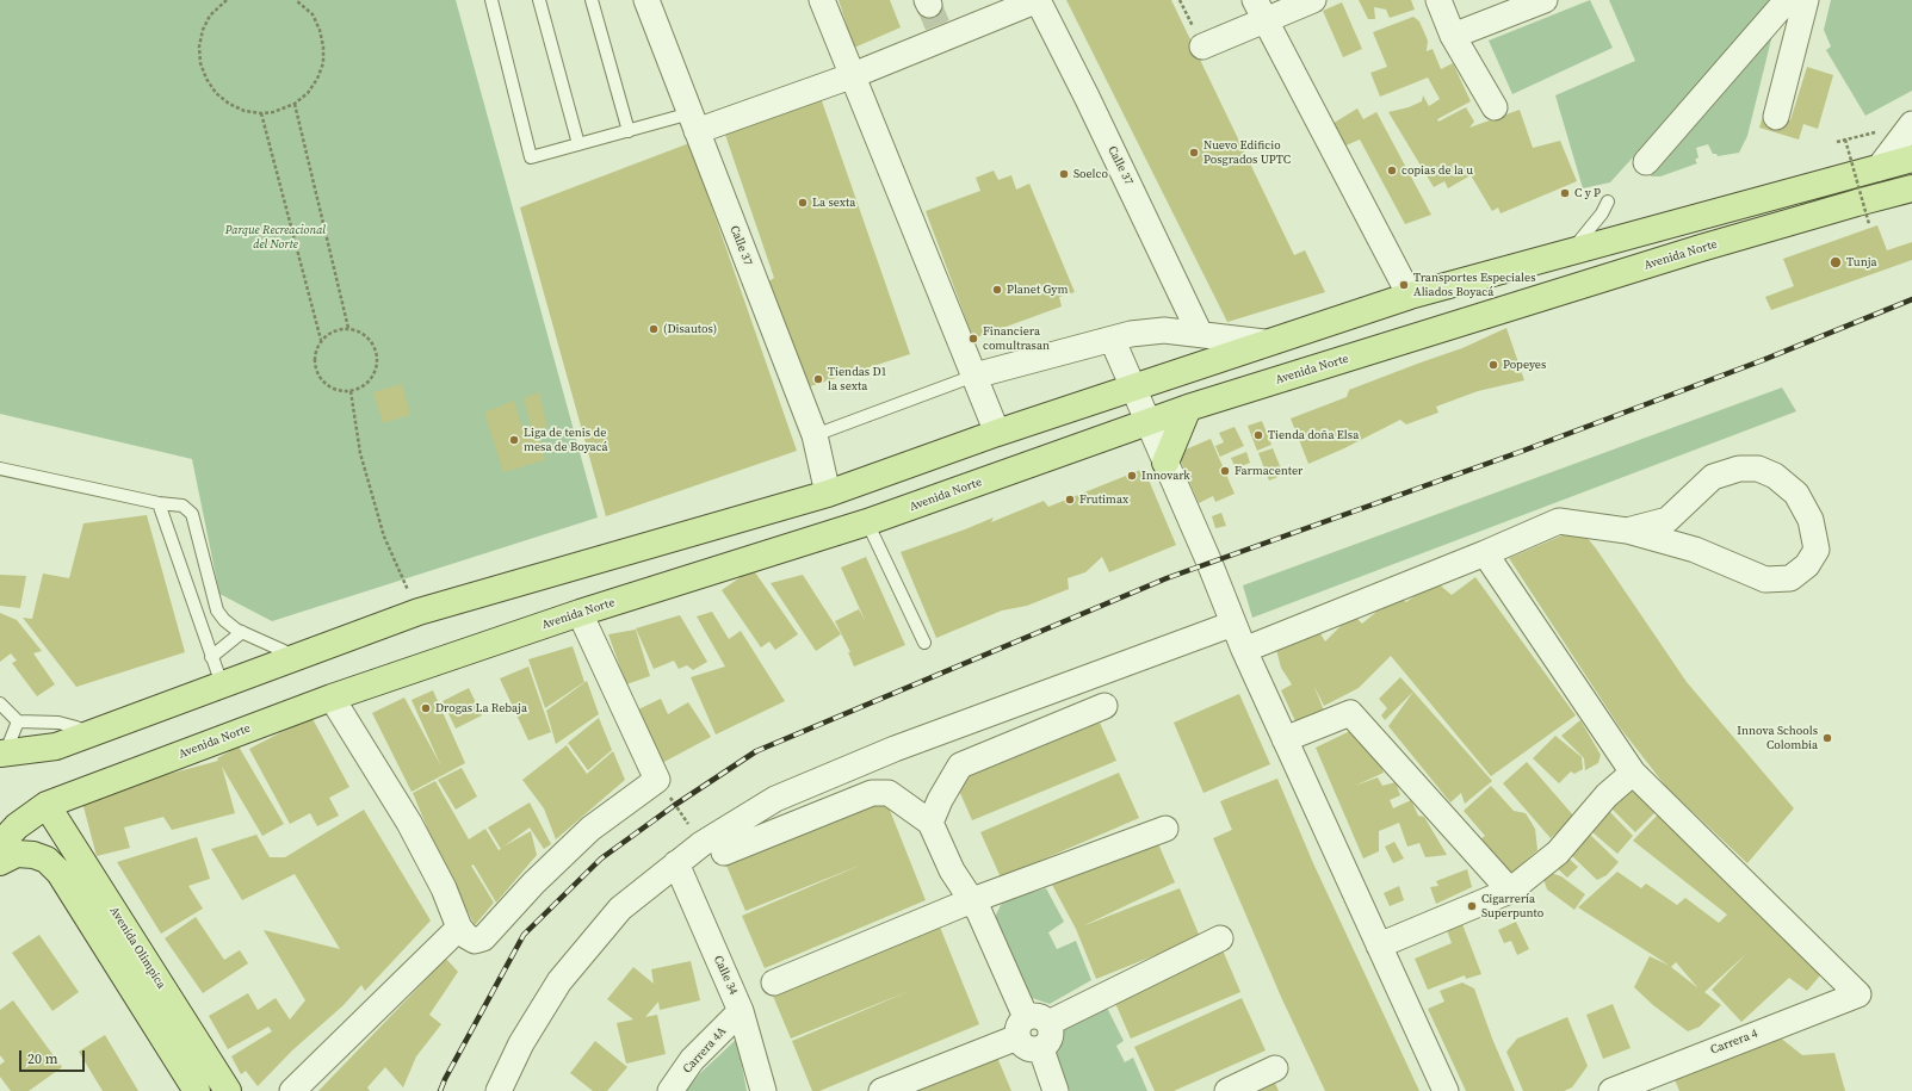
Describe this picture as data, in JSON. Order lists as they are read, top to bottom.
{
  "streets": {
    "main road": ["Avenida Norte", "Avenida Olimpica"],
    "street": [
      "Calle 37",
      "Calle 34",
      "Carrera 4",
      "Carrera 4A"
    ]
  },
  "crossings": [
    ["Avenida Norte", "Avenida Olimpica"],
    ["Calle 34", "Carrera 4A"]
  ],
  "parks": ["Parque Recreacional del Norte"],
  "places": [
    "Nuevo Edificio Posgrados UPTC",
    "copias de la u",
    "Soelco",
    "C y P",
    "La sexta",
    "Tunja",
    "Transportes Especiales Aliados Boyacá",
    "Planet Gym",
    "(Disautos)",
    "Financiera comultrasan",
    "Popeyes",
    "Tiendas D1 la sexta",
    "Tienda doña Elsa",
    "Liga de tenis de mesa de Boyacá",
    "Farmacenter",
    "Innovark",
    "Frutimax",
    "Drogas La Rebaja",
    "Innova Schools Colombia",
    "Cigarrería Superpunto"
  ],
  "scale_bar": "20 m"
}
